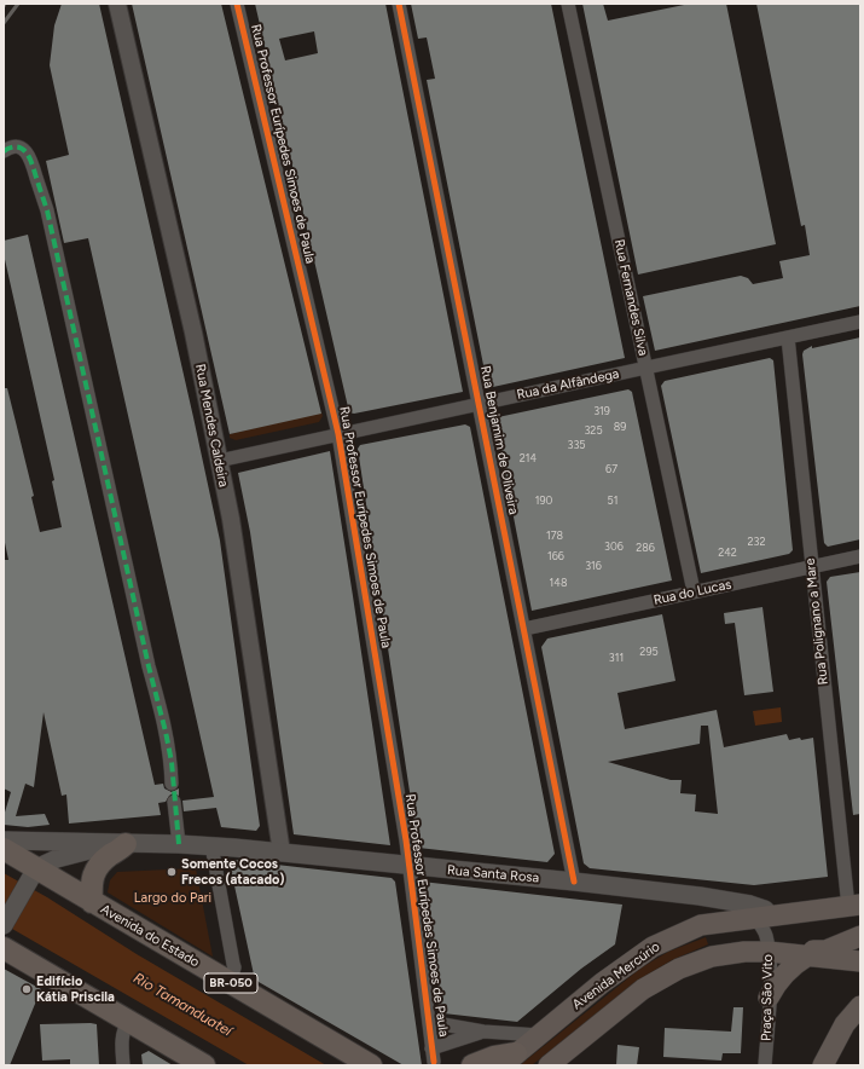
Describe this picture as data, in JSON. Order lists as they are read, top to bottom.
{
  "streets": {
    "highway": ["Avenida do Estado", "BR-050"],
    "main road": ["Rua Santa Rosa", "Avenida Mercúrio"],
    "street": [
      "Rua Professor Eurípedes Simoes de Paula",
      "Rua Fernandes Silva",
      "Rua da Alfândega",
      "Rua Mendes Caldeira",
      "Rua Benjamim de Oliveira",
      "Rua do Lucas",
      "Rua Polignano a Mare",
      "Praça São Vito"
    ]
  },
  "crossings": [
    ["Rua Professor Eurípedes Simoes de Paula", "Rua da Alfândega"],
    ["Rua Professor Eurípedes Simoes de Paula", "Rua Santa Rosa"],
    ["Rua Fernandes Silva", "Rua da Alfândega"],
    ["Rua Fernandes Silva", "Rua do Lucas"],
    ["Rua da Alfândega", "Rua Mendes Caldeira"],
    ["Rua da Alfândega", "Rua Benjamim de Oliveira"],
    ["Rua da Alfândega", "Rua Polignano a Mare"],
    ["Rua Mendes Caldeira", "Rua Santa Rosa"],
    ["Rua Benjamim de Oliveira", "Rua do Lucas"],
    ["Rua Benjamim de Oliveira", "Rua Santa Rosa"],
    ["Rua do Lucas", "Rua Polignano a Mare"],
    ["Rua Polignano a Mare", "Avenida Mercúrio"],
    ["Rua Santa Rosa", "Avenida Mercúrio"],
    ["Rua Santa Rosa", "Praça São Vito"],
    ["Avenida Mercúrio", "Praça São Vito"]
  ],
  "water": ["Rio Tamanduateí"],
  "parks": ["Largo do Pari"],
  "places": ["Somente Cocos Frecos (atacado)", "Edifício Kátia Priscila"],
  "house_numbers": [
    "319",
    "89",
    "325",
    "335",
    "214",
    "67",
    "190",
    "51",
    "178",
    "232",
    "306",
    "286",
    "242",
    "166",
    "316",
    "148",
    "295",
    "311"
  ]
}
